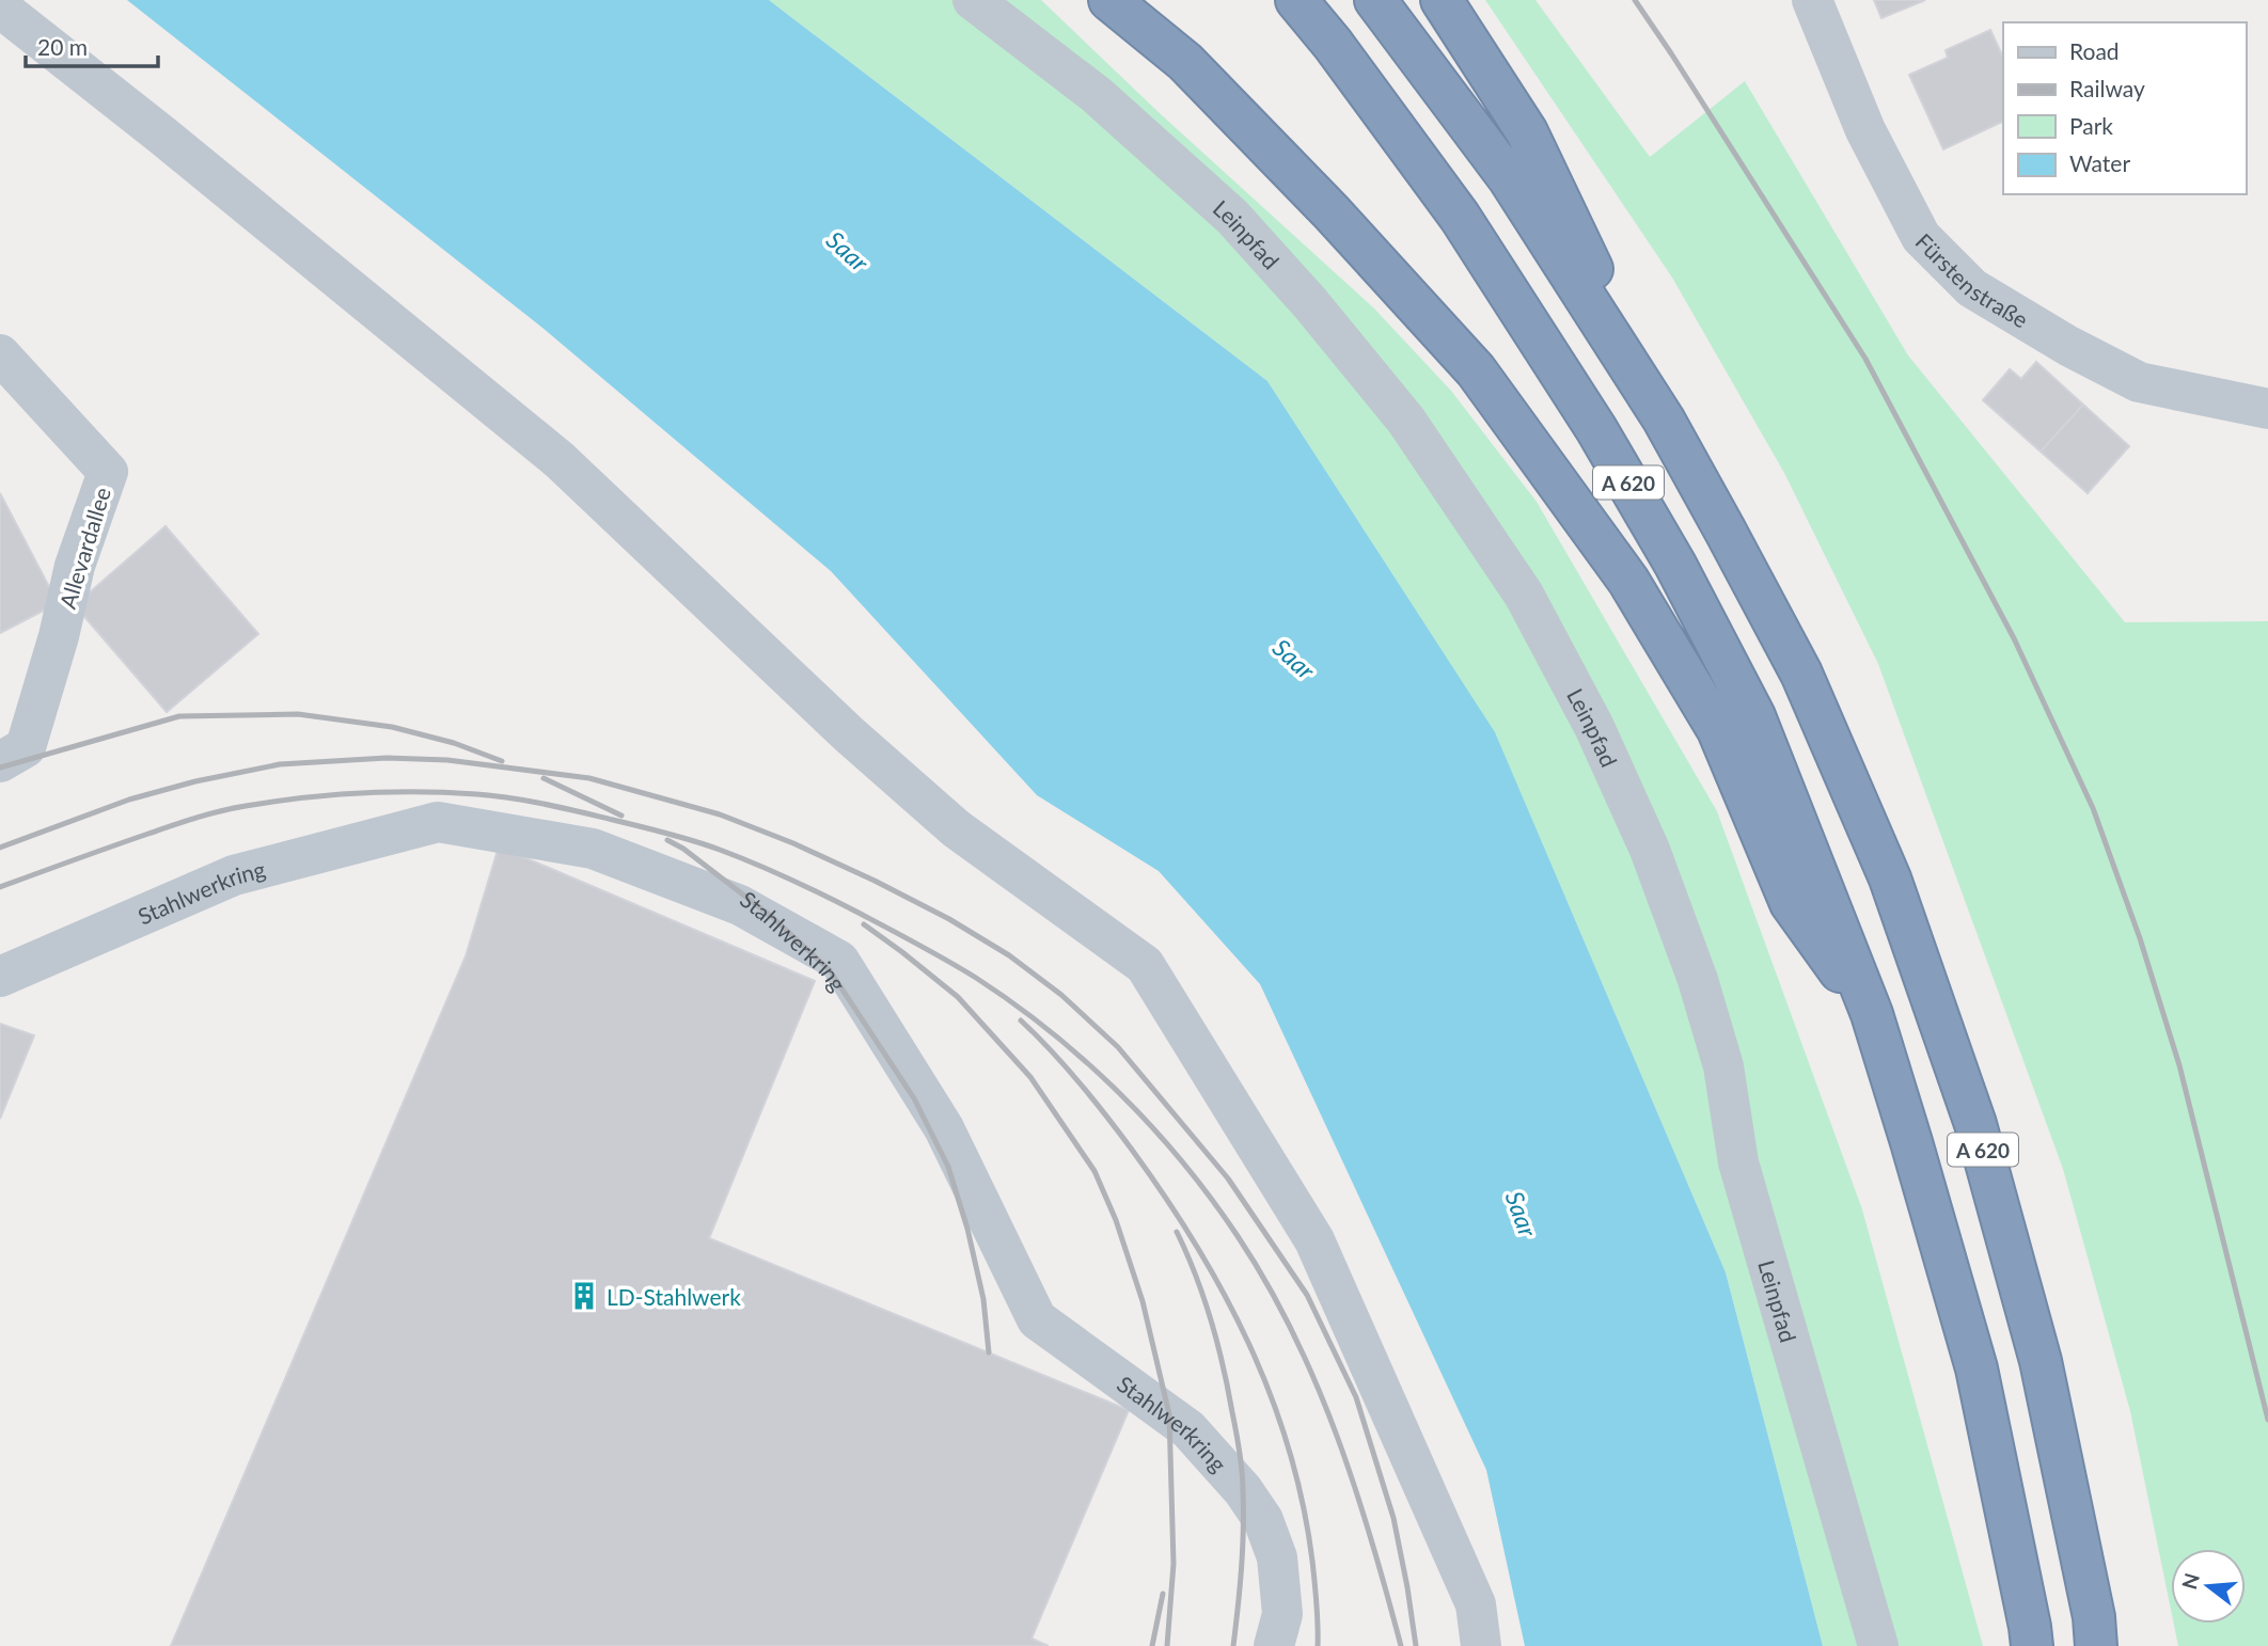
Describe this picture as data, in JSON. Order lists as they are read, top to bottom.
{
  "streets": {
    "highway": ["A 620"],
    "street": [
      "Leinpfad",
      "Fürstenstraße",
      "Allevardallee",
      "Stahlwerkring"
    ]
  },
  "water": ["Saar"],
  "places": {
    "building": ["LD-Stahlwerk"]
  },
  "legend": [
    "Road",
    "Railway",
    "Park",
    "Water"
  ],
  "scale_bar": "20 m",
  "north": "left"
}
